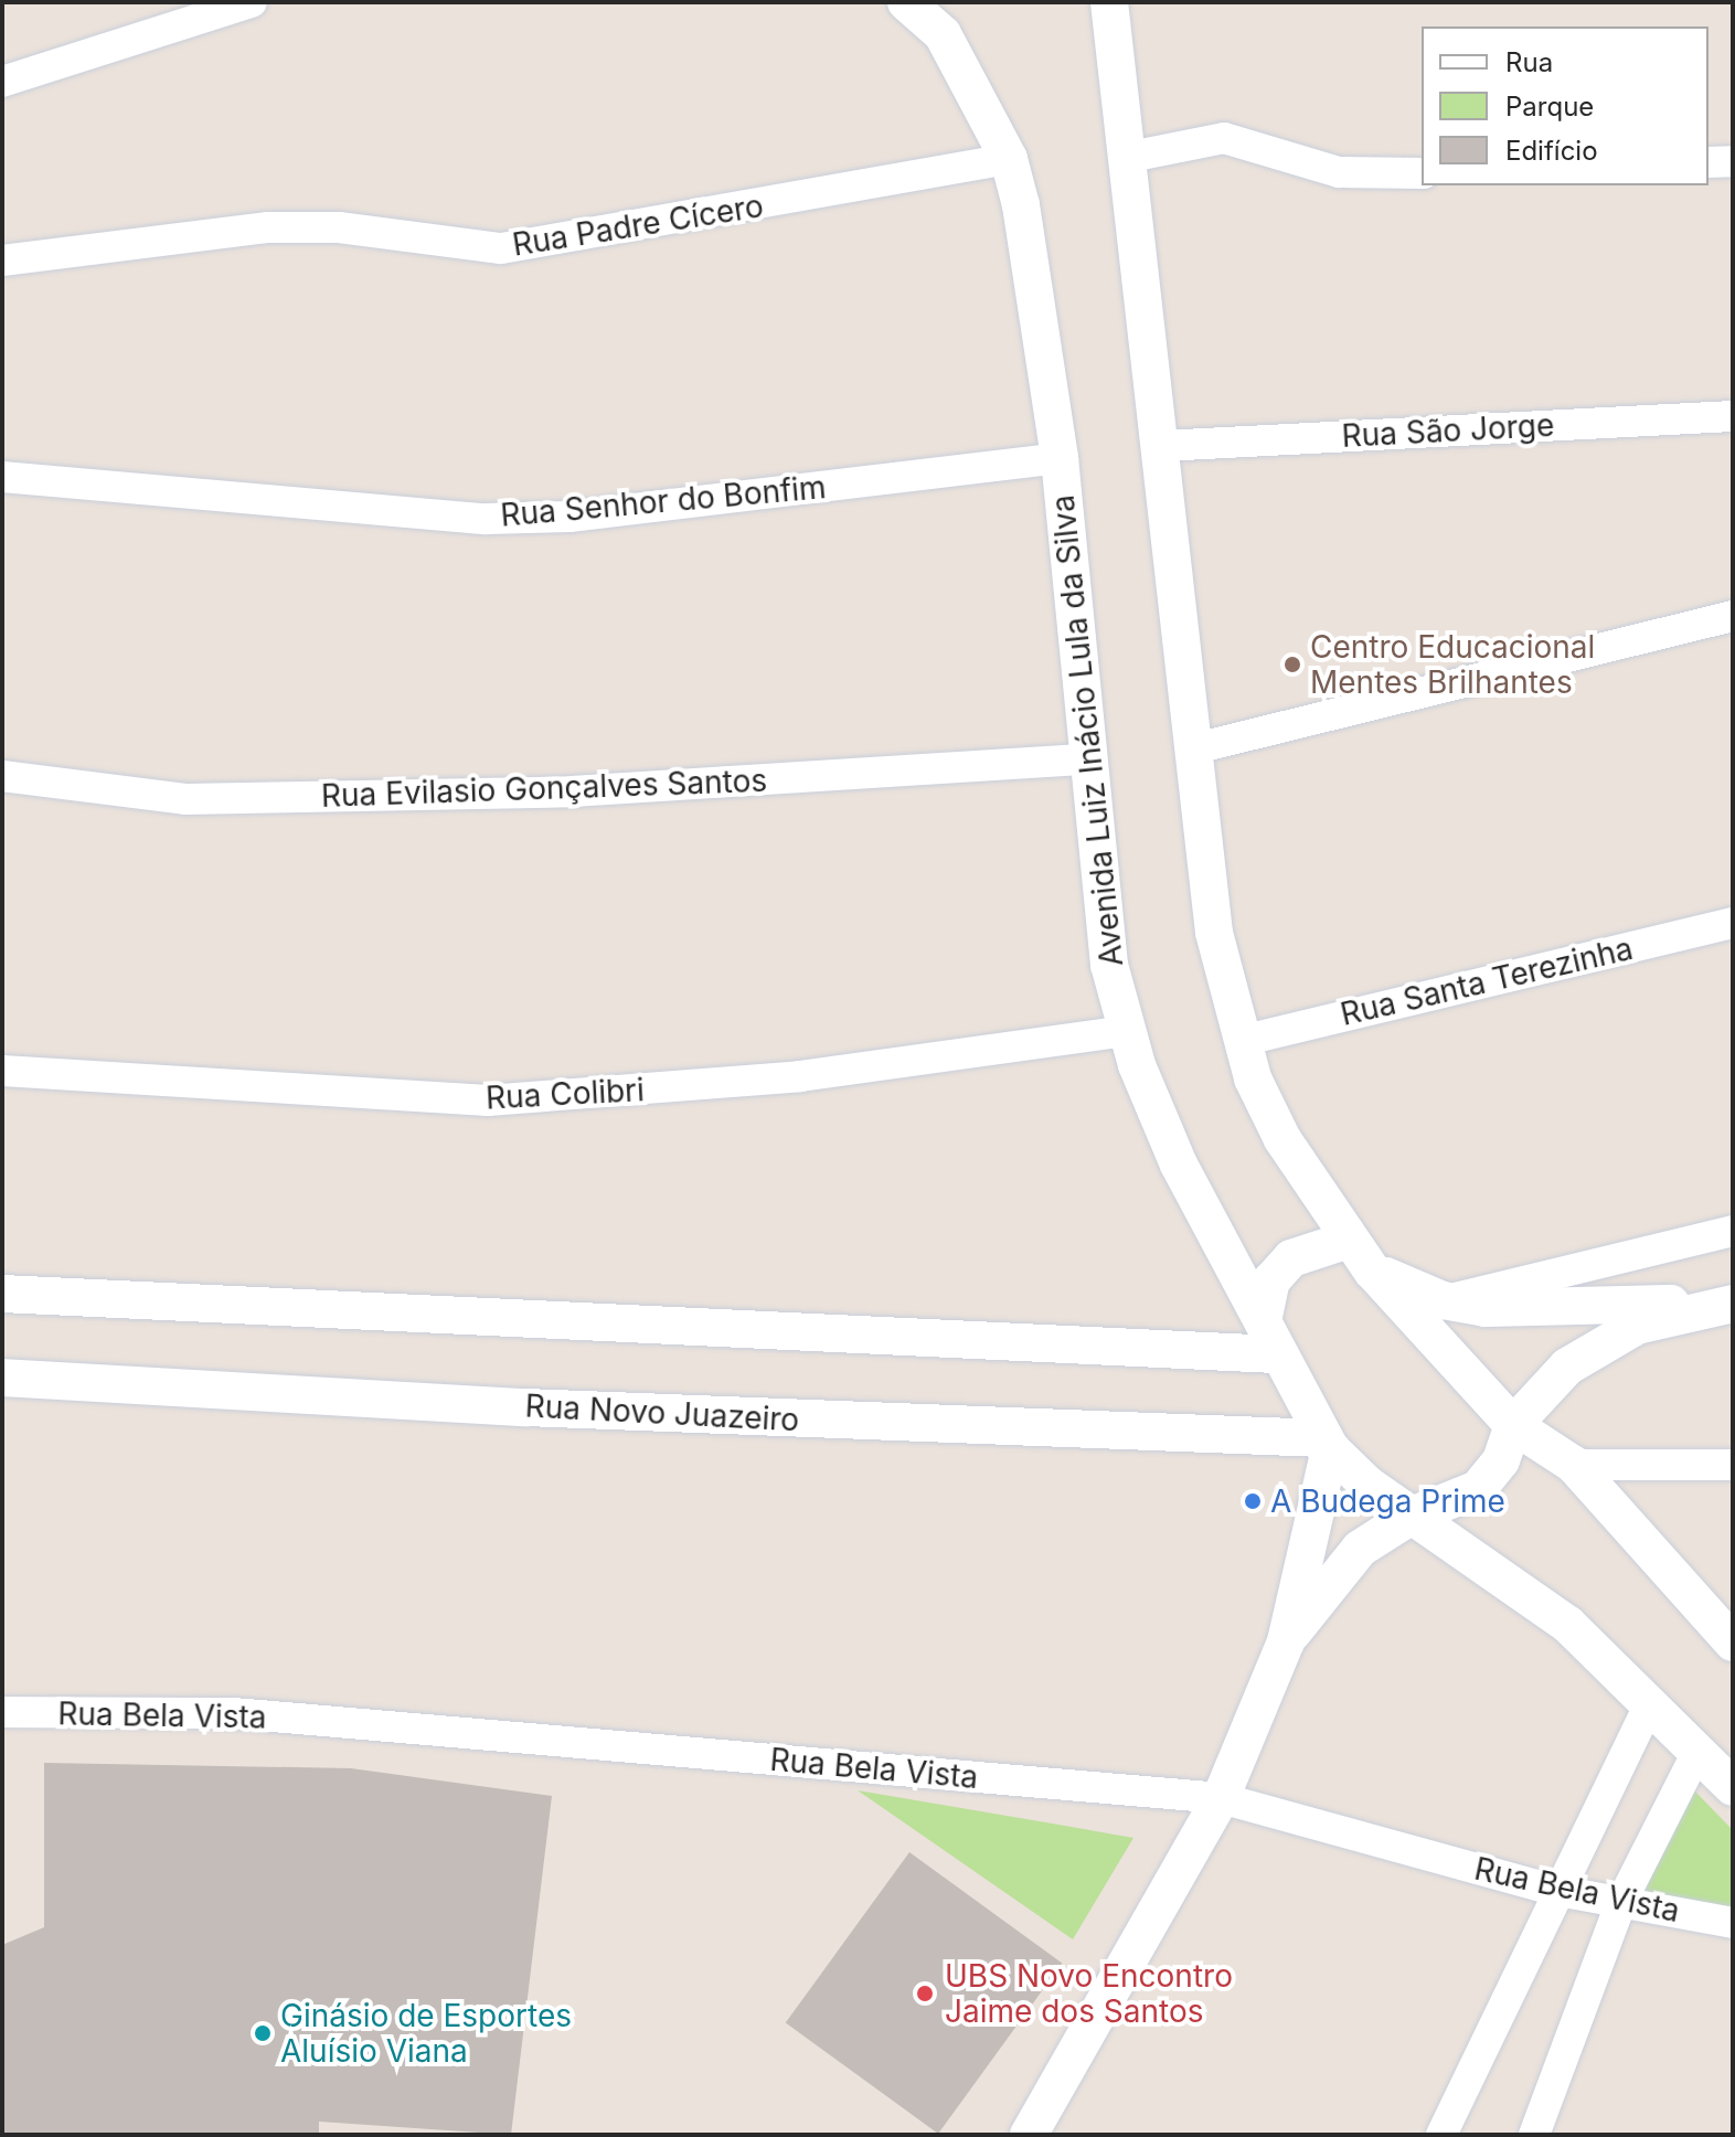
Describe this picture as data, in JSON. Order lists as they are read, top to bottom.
{
  "streets": {
    "street": [
      "Rua Padre Cícero",
      "Rua São Jorge",
      "Rua Senhor do Bonfim",
      "Avenida Luiz Inácio Lula da Silva",
      "Rua Evilasio Gonçalves Santos",
      "Rua Santa Terezinha",
      "Rua Colibri",
      "Rua Novo Juazeiro",
      "Rua Bela Vista"
    ]
  },
  "crossings": [
    ["Rua Padre Cícero", "Avenida Luiz Inácio Lula da Silva"],
    ["Rua Senhor do Bonfim", "Avenida Luiz Inácio Lula da Silva"],
    ["Avenida Luiz Inácio Lula da Silva", "Rua Evilasio Gonçalves Santos"],
    ["Avenida Luiz Inácio Lula da Silva", "Rua Colibri"],
    ["Avenida Luiz Inácio Lula da Silva", "Rua Novo Juazeiro"]
  ],
  "places": [
    "Centro Educacional Mentes Brilhantes",
    "A Budega Prime",
    "UBS Novo Encontro Jaime dos Santos",
    "Ginásio de Esportes Aluísio Viana"
  ],
  "legend": ["Rua", "Parque", "Edifício"]
}
